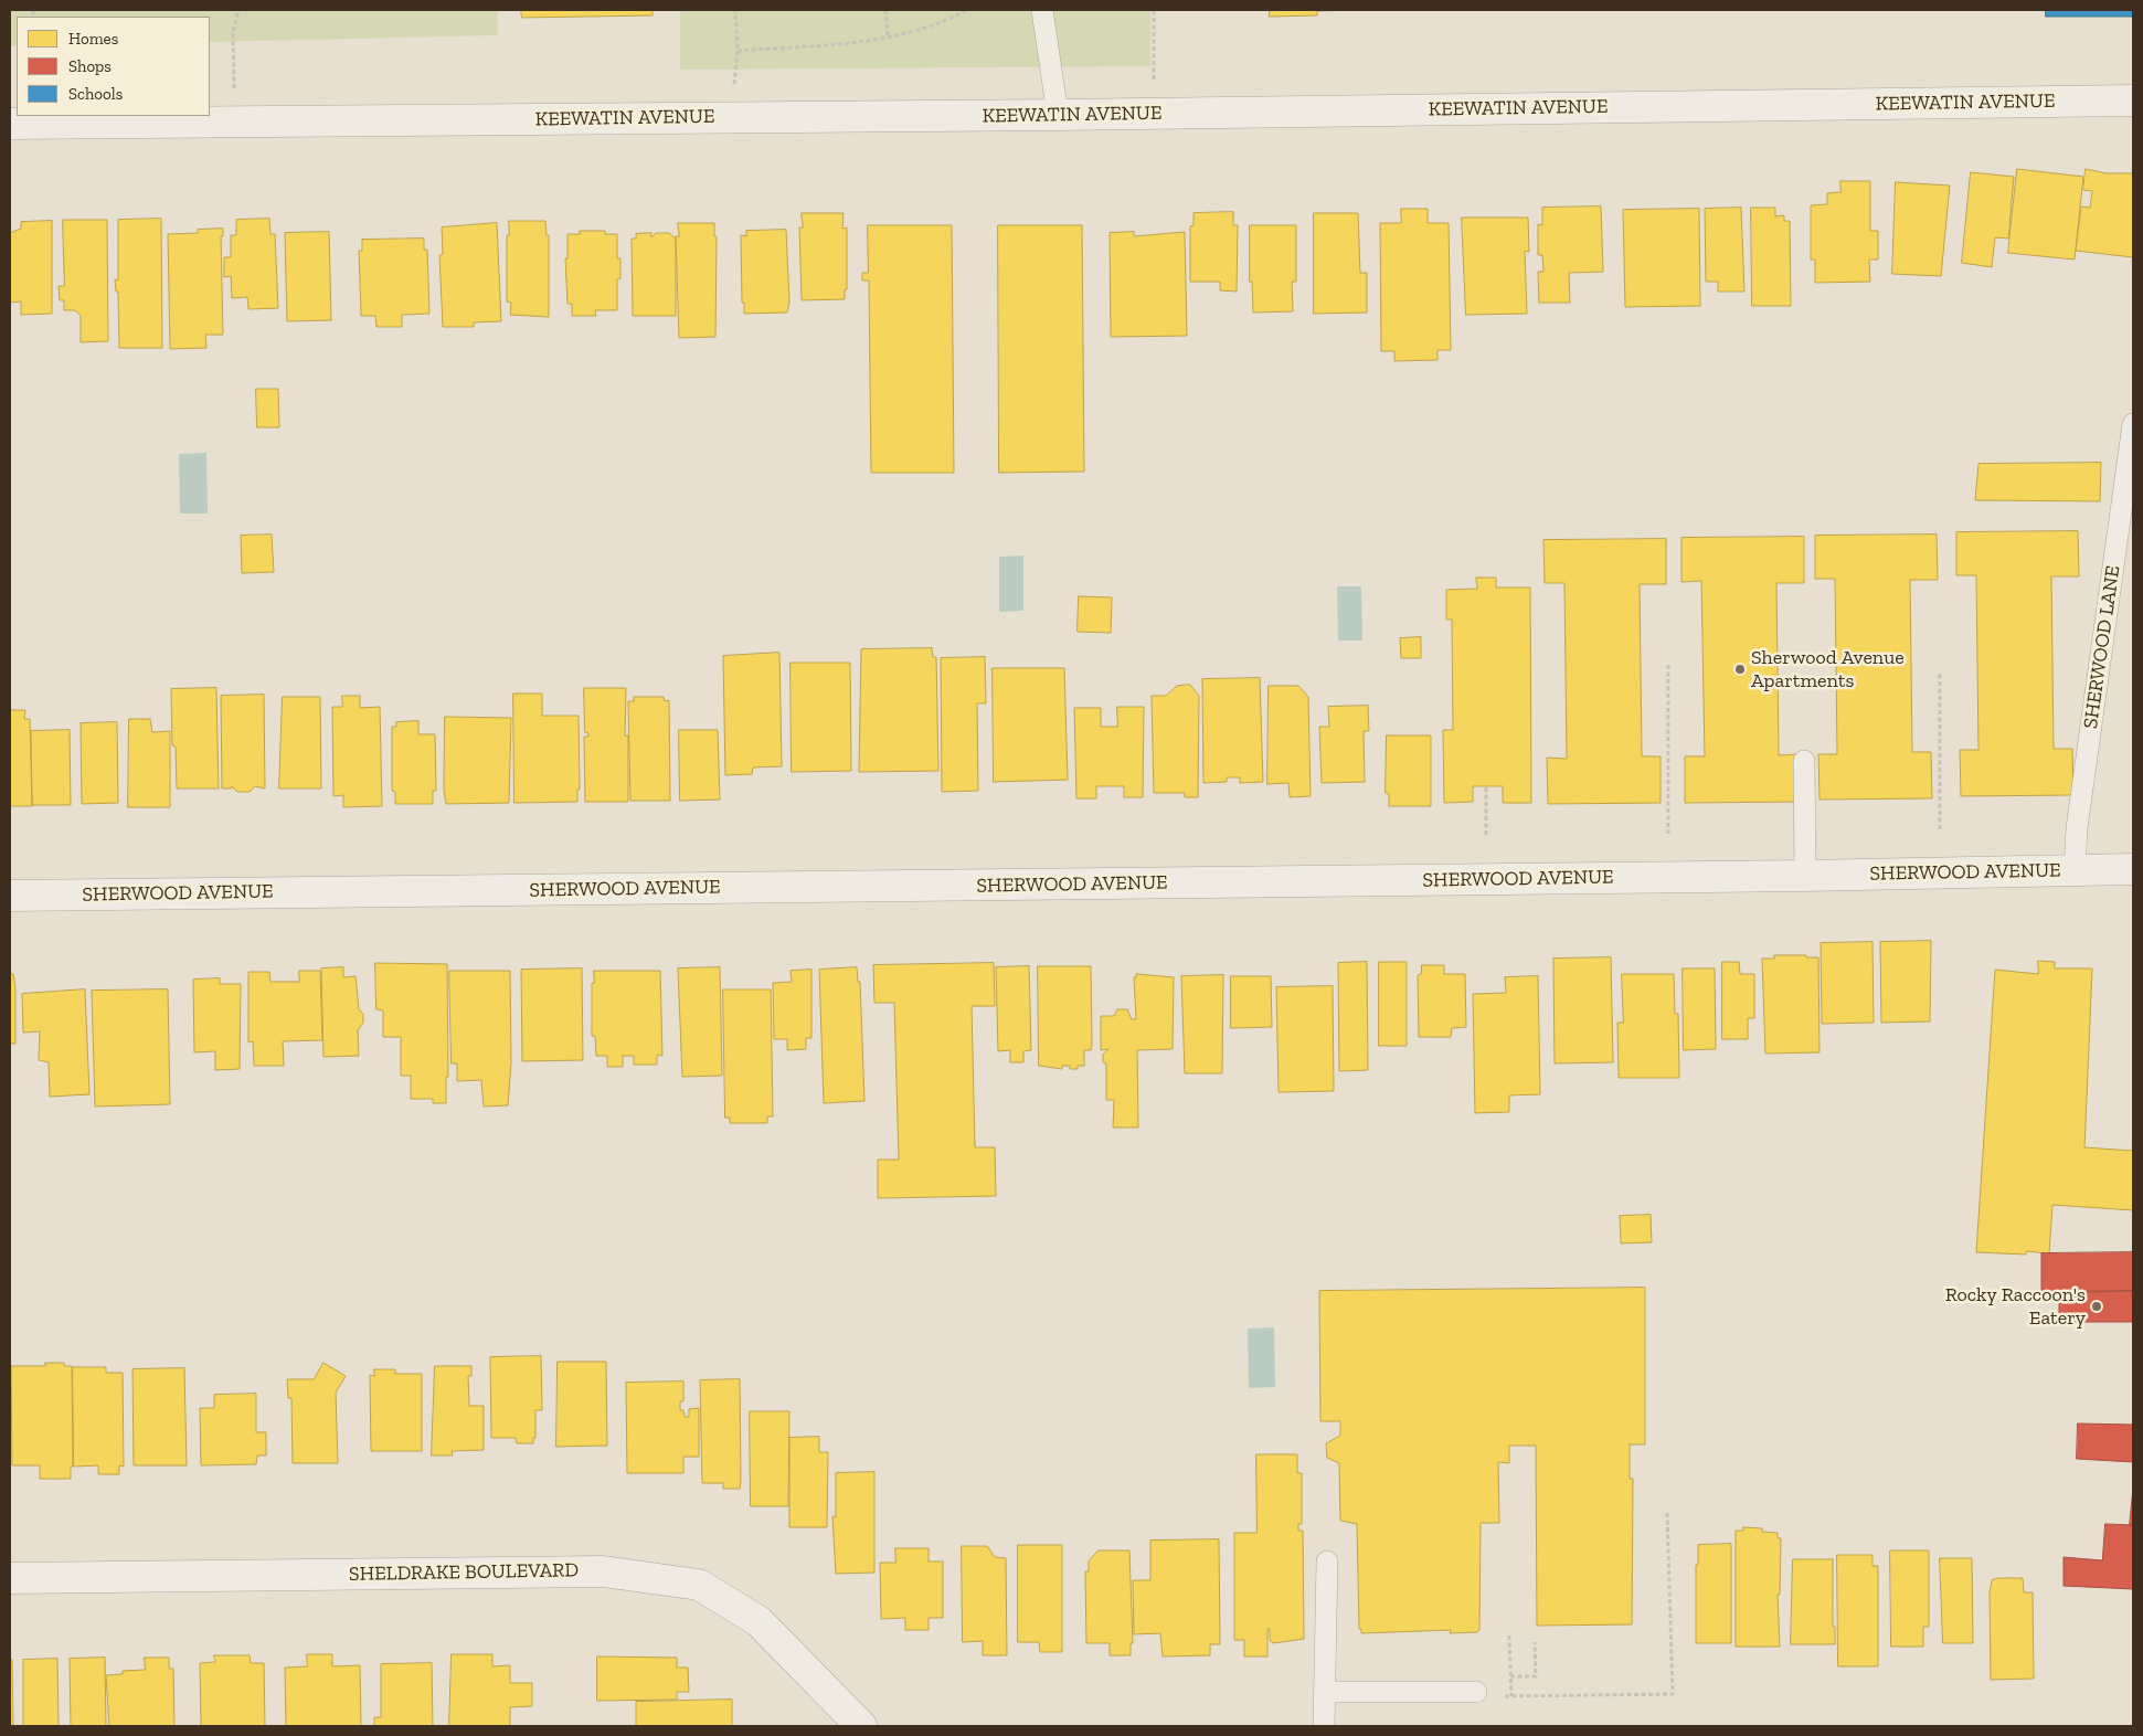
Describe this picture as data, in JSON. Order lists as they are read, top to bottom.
{
  "streets": {
    "street": ["KEEWATIN AVENUE", "SHERWOOD AVENUE", "SHELDRAKE BOULEVARD"],
    "lane": ["SHERWOOD LANE"]
  },
  "crossings": [
    ["SHERWOOD LANE", "SHERWOOD AVENUE"]
  ],
  "places": ["Sherwood Avenue Apartments", "Rocky Raccoon's Eatery"],
  "legend": ["Homes", "Shops", "Schools"]
}
